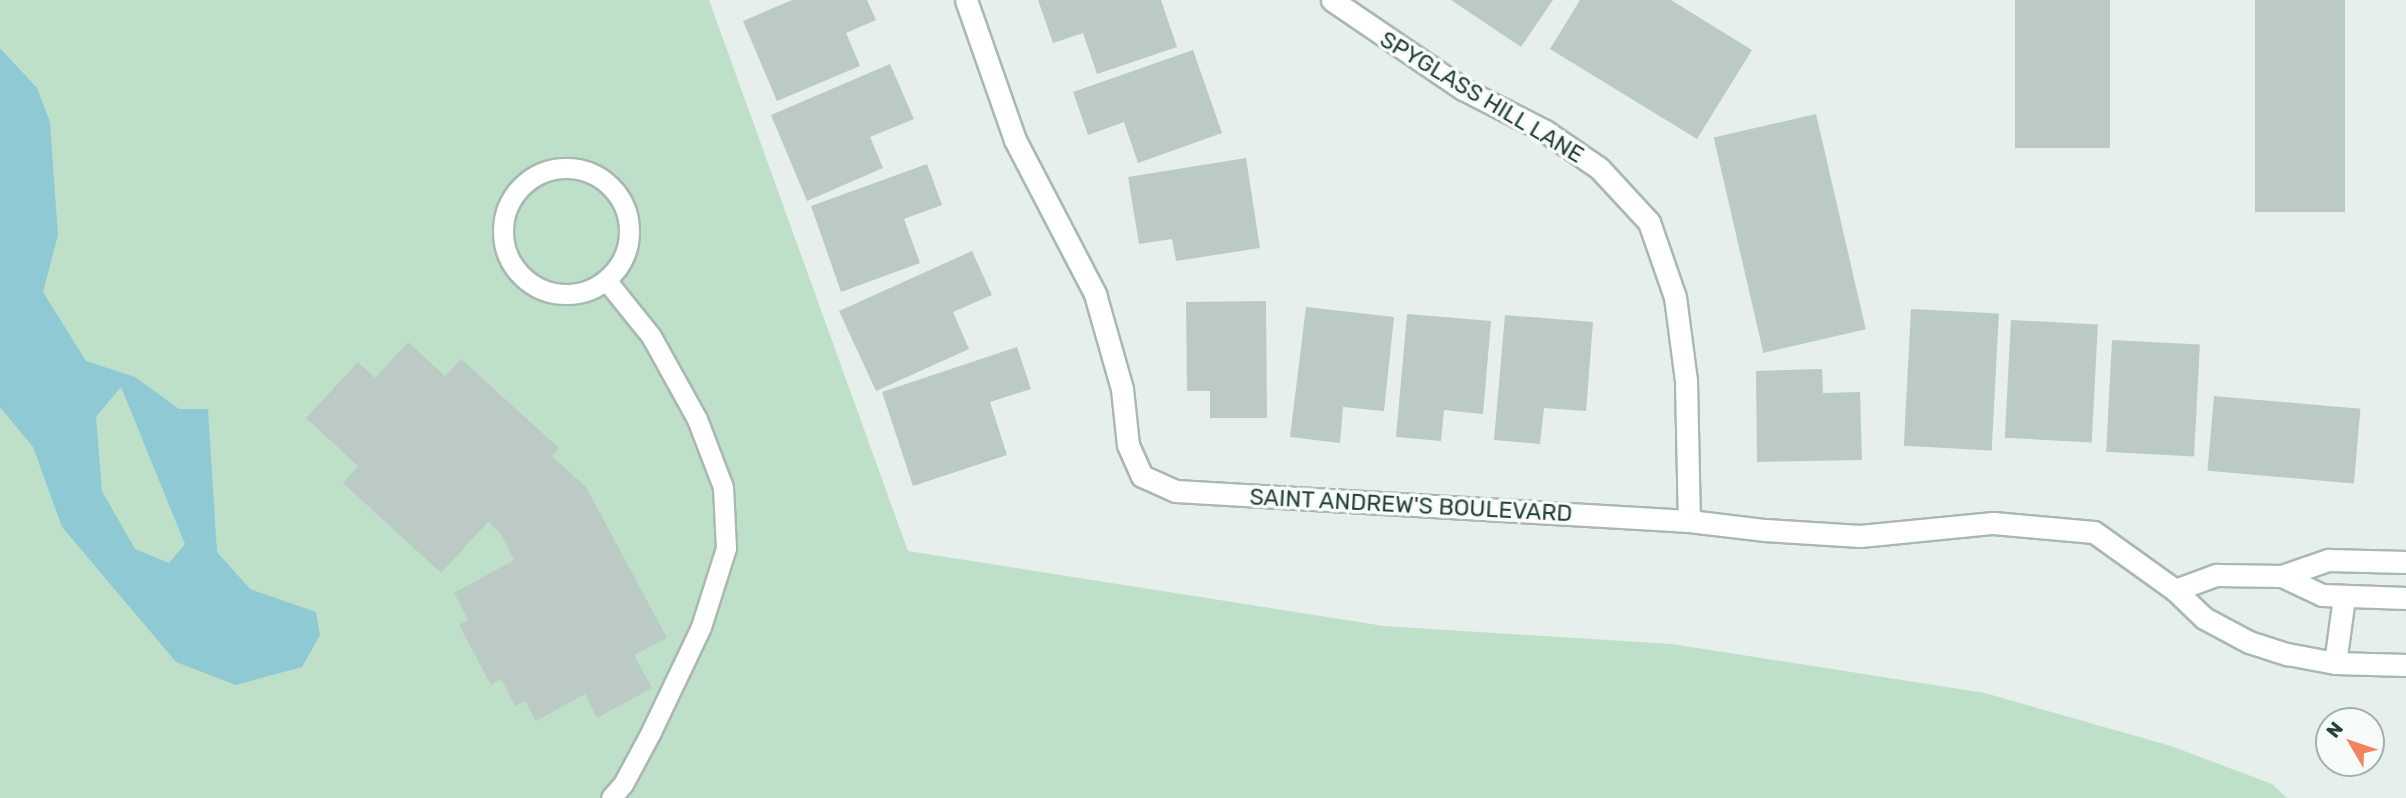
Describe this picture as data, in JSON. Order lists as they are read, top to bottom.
{
  "streets": {
    "street": ["SPYGLASS HILL LANE", "SAINT ANDREW'S BOULEVARD"]
  },
  "crossings": [
    ["SPYGLASS HILL LANE", "SAINT ANDREW'S BOULEVARD"]
  ],
  "north": "top left"
}
